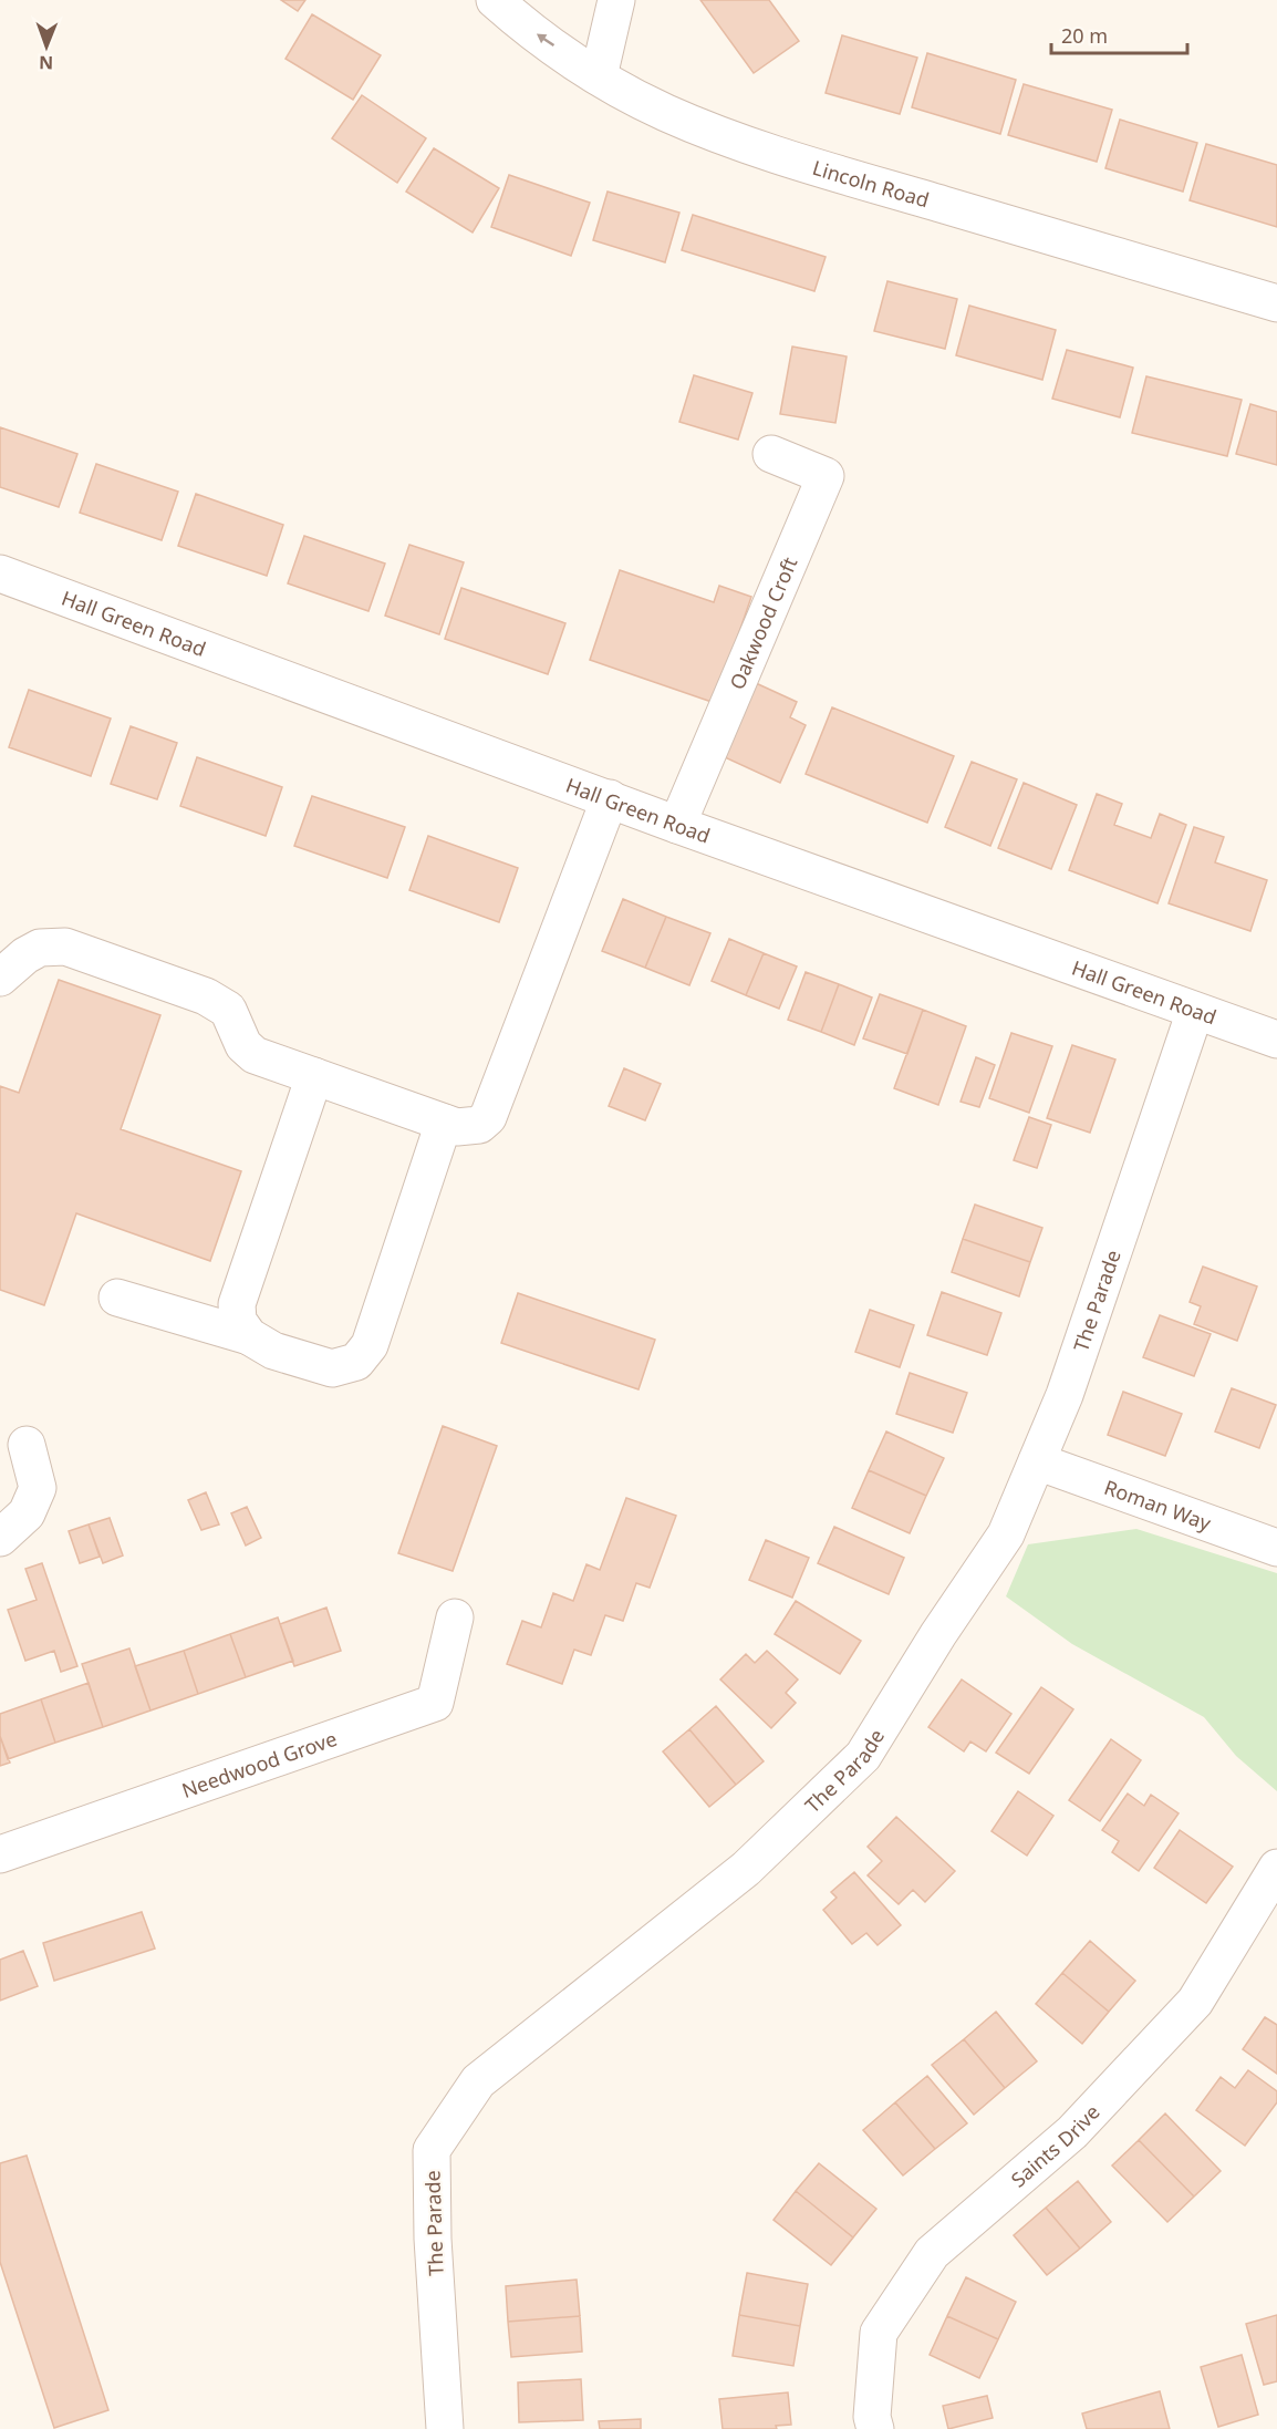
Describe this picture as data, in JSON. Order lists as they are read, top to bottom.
{
  "streets": {
    "street": [
      "Lincoln Road",
      "Hall Green Road",
      "Oakwood Croft",
      "The Parade",
      "Roman Way",
      "Needwood Grove",
      "Saints Drive"
    ]
  },
  "crossings": [
    ["Hall Green Road", "Oakwood Croft"],
    ["Hall Green Road", "The Parade"],
    ["The Parade", "Roman Way"]
  ],
  "scale_bar": "20 m",
  "north": "bottom"
}
